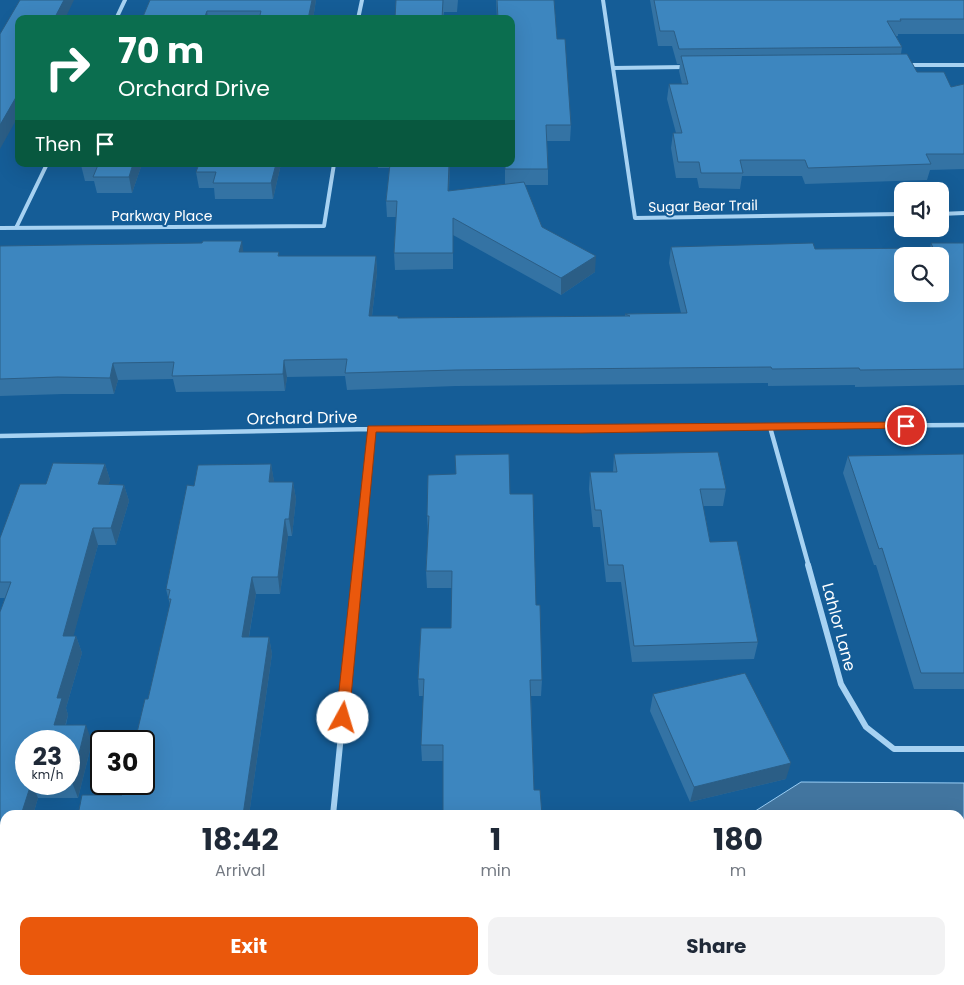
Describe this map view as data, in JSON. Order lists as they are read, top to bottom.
{
  "streets": {
    "street": [
      "Sugar Bear Trail",
      "Parkway Place",
      "Orchard Drive",
      "Lahlor Lane"
    ]
  },
  "crossings": [
    ["Orchard Drive", "Lahlor Lane"]
  ],
  "page": {
    "turn": ["70 m", "Orchard Drive"],
    "then": "Then",
    "speed": "23 km/h",
    "limit": "30",
    "eta": [
      "18:42",
      "Arrival",
      "1",
      "min",
      "180",
      "m"
    ],
    "buttons": ["Exit", "Share"]
  }
}
